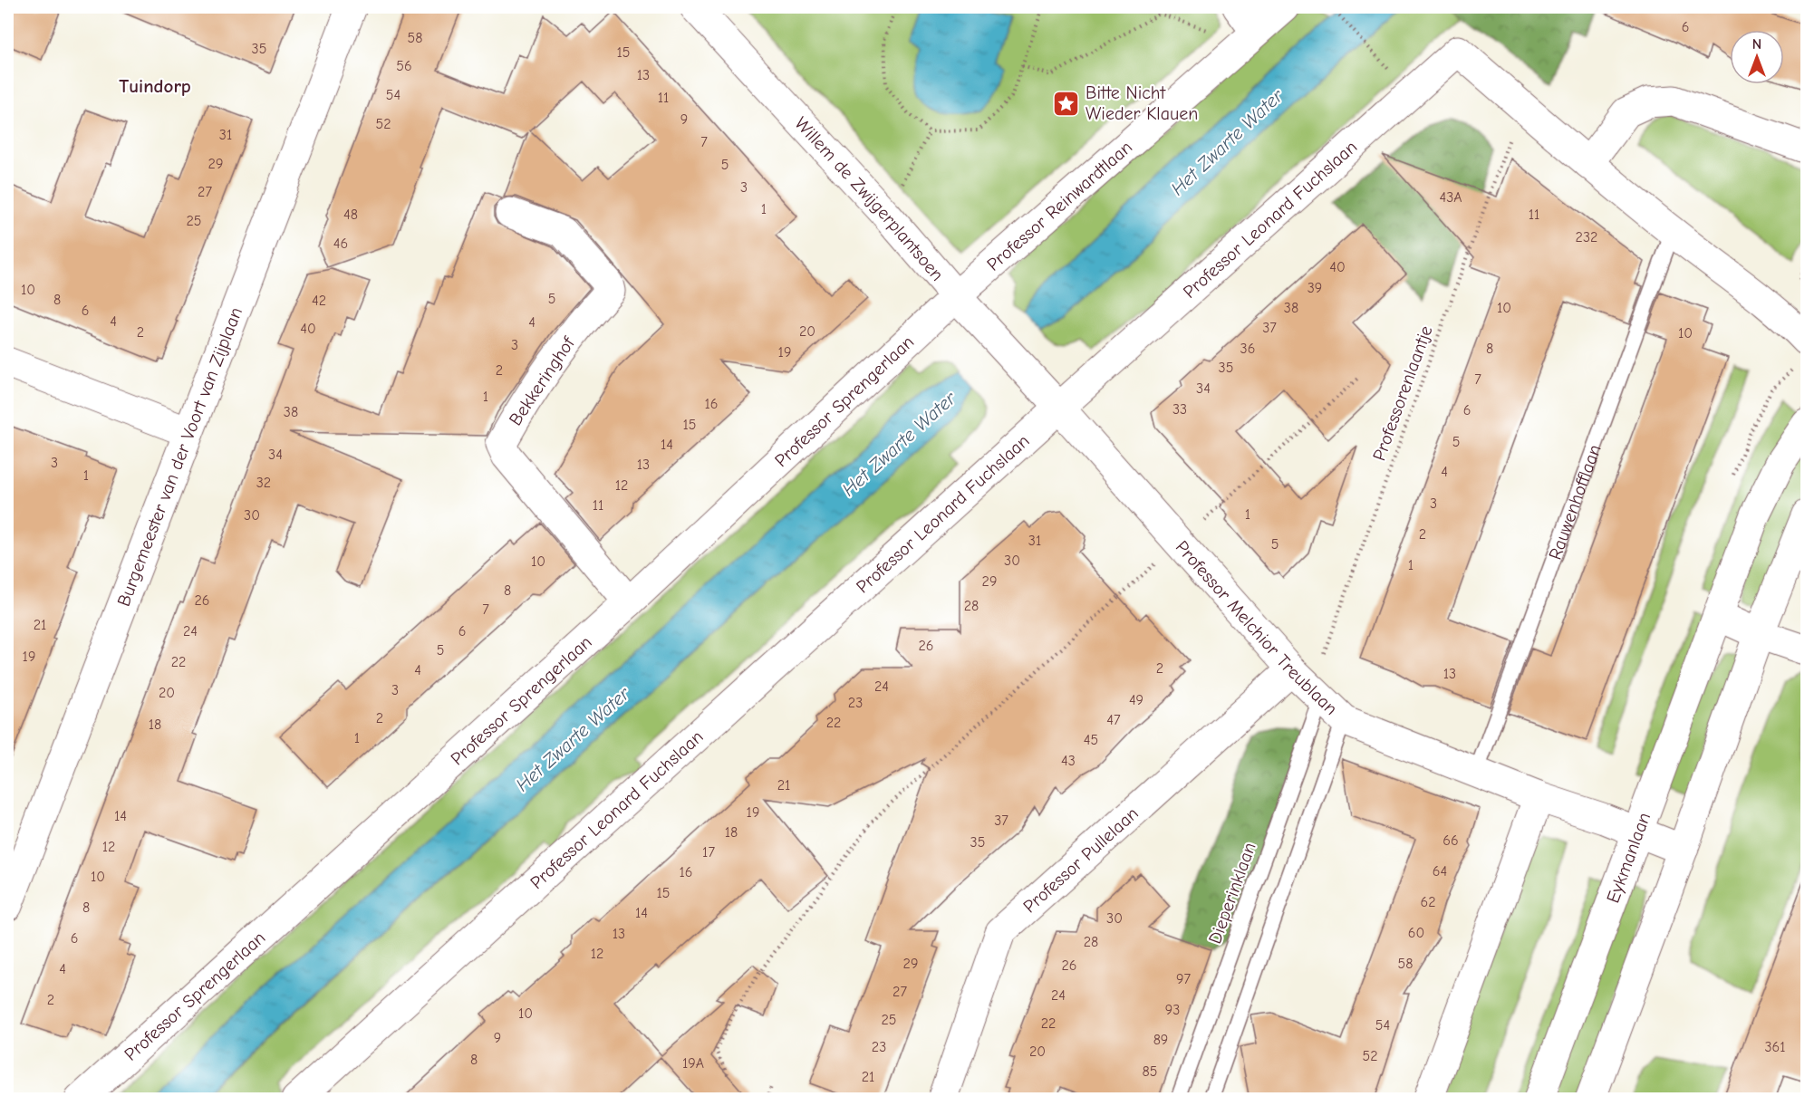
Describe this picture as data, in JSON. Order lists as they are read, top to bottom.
{
  "streets": {
    "street": [
      "Willem de Zwijgerplantsoen",
      "Professor Reinwardtlaan",
      "Professor Leonard Fuchslaan",
      "Bekkeringhof",
      "Professor Sprengerlaan",
      "Burgemeester van der Voort van Zijplaan",
      "Professor Melchior Treublaan",
      "Eykmanlaan",
      "Professor Pullelaan"
    ],
    "lane": ["Rauwenhofflaan", "Dieperinklaan"],
    "path": ["Professorenlaantje"]
  },
  "crossings": [
    ["Willem de Zwijgerplantsoen", "Professor Reinwardtlaan"],
    ["Willem de Zwijgerplantsoen", "Professor Leonard Fuchslaan"],
    ["Willem de Zwijgerplantsoen", "Professor Sprengerlaan"],
    ["Willem de Zwijgerplantsoen", "Professor Melchior Treublaan"],
    ["Professor Reinwardtlaan", "Professor Sprengerlaan"],
    ["Professor Leonard Fuchslaan", "Professorenlaantje"],
    ["Professor Leonard Fuchslaan", "Professor Melchior Treublaan"],
    ["Bekkeringhof", "Professor Sprengerlaan"],
    ["Professorenlaantje", "Professor Melchior Treublaan"],
    ["Professorenlaantje", "Professor Pullelaan"],
    ["Professorenlaantje", "Dieperinklaan"],
    ["Rauwenhofflaan", "Professor Melchior Treublaan"],
    ["Professor Melchior Treublaan", "Eykmanlaan"],
    ["Professor Melchior Treublaan", "Professor Pullelaan"],
    ["Professor Melchior Treublaan", "Dieperinklaan"],
    ["Professor Pullelaan", "Dieperinklaan"]
  ],
  "districts": ["Tuindorp"],
  "water": ["Het Zwarte Water"],
  "places": {
    "place": ["Bitte Nicht Wieder Klauen"]
  },
  "house_numbers": [
    "6",
    "58",
    "35",
    "15",
    "56",
    "13",
    "54",
    "11",
    "9",
    "52",
    "31",
    "7",
    "29",
    "5",
    "3",
    "27",
    "43A",
    "1",
    "48",
    "11",
    "25",
    "232",
    "46",
    "40",
    "39",
    "10",
    "5",
    "8",
    "42",
    "38",
    "10",
    "6",
    "4",
    "4",
    "37",
    "40",
    "20",
    "2",
    "10",
    "3",
    "36",
    "8",
    "19",
    "35",
    "2",
    "7",
    "34",
    "1",
    "16",
    "33",
    "6",
    "38",
    "15",
    "5",
    "14",
    "34",
    "3",
    "13",
    "4",
    "1",
    "32",
    "12",
    "3",
    "11",
    "1",
    "30",
    "2",
    "31",
    "5",
    "30",
    "10",
    "1",
    "29",
    "8",
    "26",
    "28",
    "7",
    "21",
    "24",
    "6",
    "26",
    "5",
    "19",
    "22",
    "2",
    "4",
    "13",
    "24",
    "3",
    "20",
    "49",
    "23",
    "2",
    "47",
    "22",
    "18",
    "1",
    "45",
    "43",
    "21",
    "19",
    "14",
    "37",
    "18",
    "66",
    "35",
    "12",
    "17",
    "64",
    "16",
    "10",
    "15",
    "62",
    "8",
    "14",
    "30",
    "60",
    "13",
    "6",
    "28",
    "12",
    "29",
    "58",
    "26",
    "4",
    "97",
    "27",
    "24",
    "2",
    "93",
    "10",
    "25",
    "22",
    "54",
    "9",
    "89",
    "23",
    "361",
    "20",
    "52",
    "8",
    "19A",
    "85",
    "21"
  ],
  "north": "top"
}
